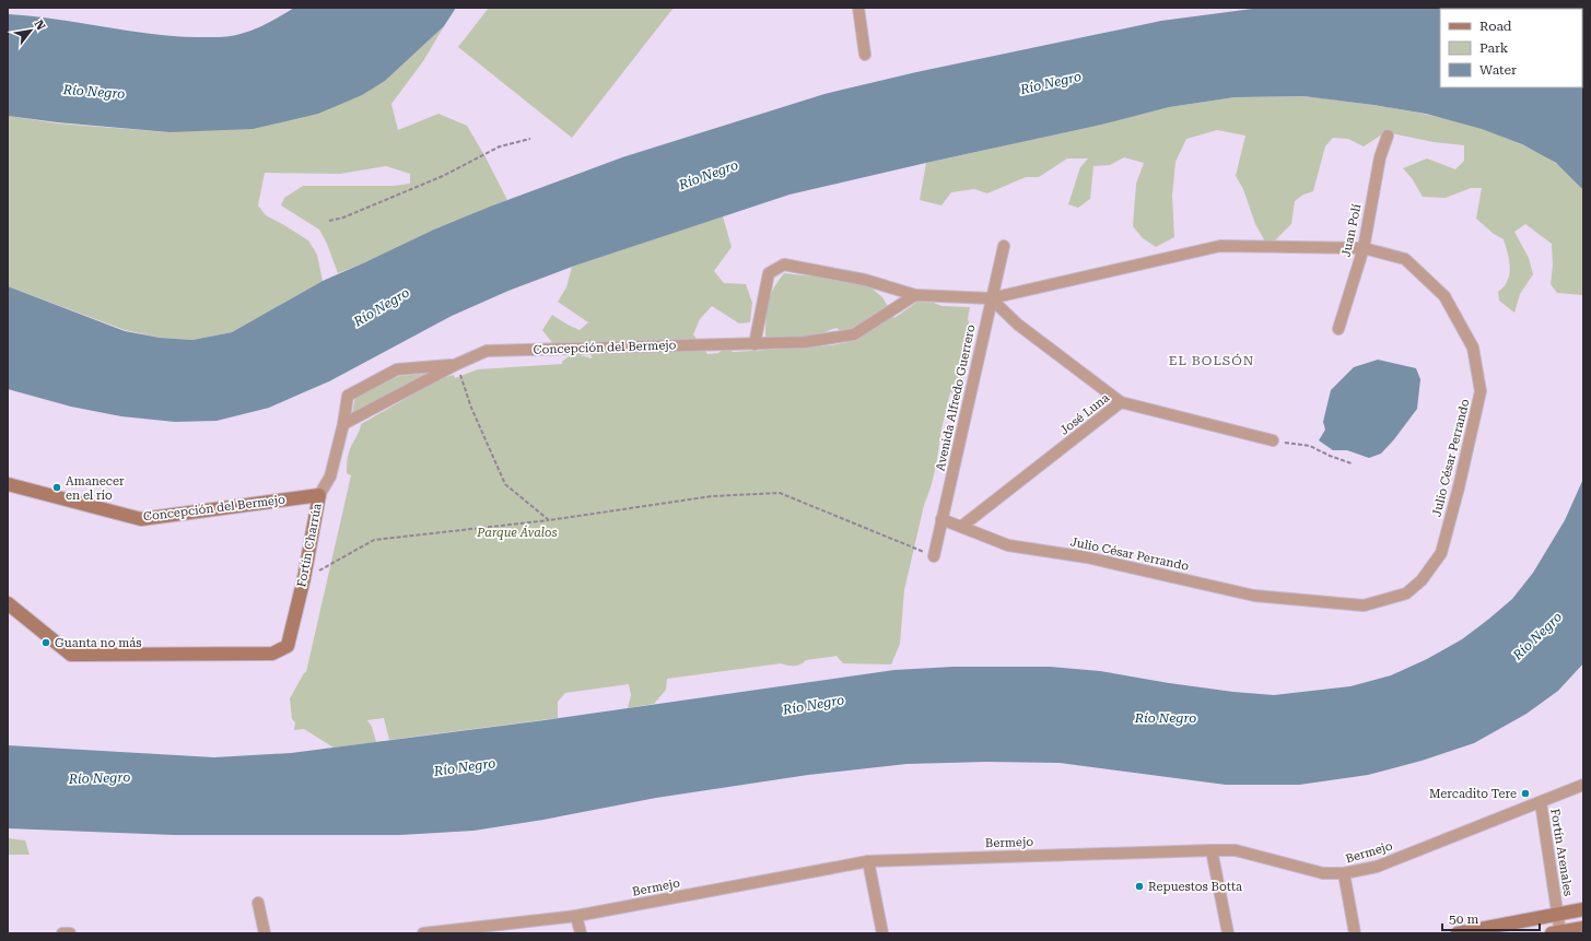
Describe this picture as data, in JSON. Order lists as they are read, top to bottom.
{
  "streets": {
    "street": [
      "Juan Polí",
      "Concepción del Bermejo",
      "Avenida Alfredo Guerrero",
      "José Luna",
      "Julio César Perrando",
      "Fortín Charrúa",
      "Bermejo",
      "Fortín Arenales"
    ]
  },
  "crossings": [
    ["Juan Polí", "Julio César Perrando"],
    ["Concepción del Bermejo", "Fortín Charrúa"],
    ["Avenida Alfredo Guerrero", "Julio César Perrando"],
    ["José Luna", "Julio César Perrando"],
    ["Bermejo", "Fortín Arenales"]
  ],
  "districts": ["EL BOLSÓN"],
  "water": ["Río Negro"],
  "parks": ["Parque Ávalos"],
  "places": [
    "Amanecer en el río",
    "Guanta no más",
    "Mercadito Tere",
    "Repuestos Botta"
  ],
  "legend": ["Road", "Park", "Water"],
  "scale_bar": "50 m",
  "north": "top right"
}
